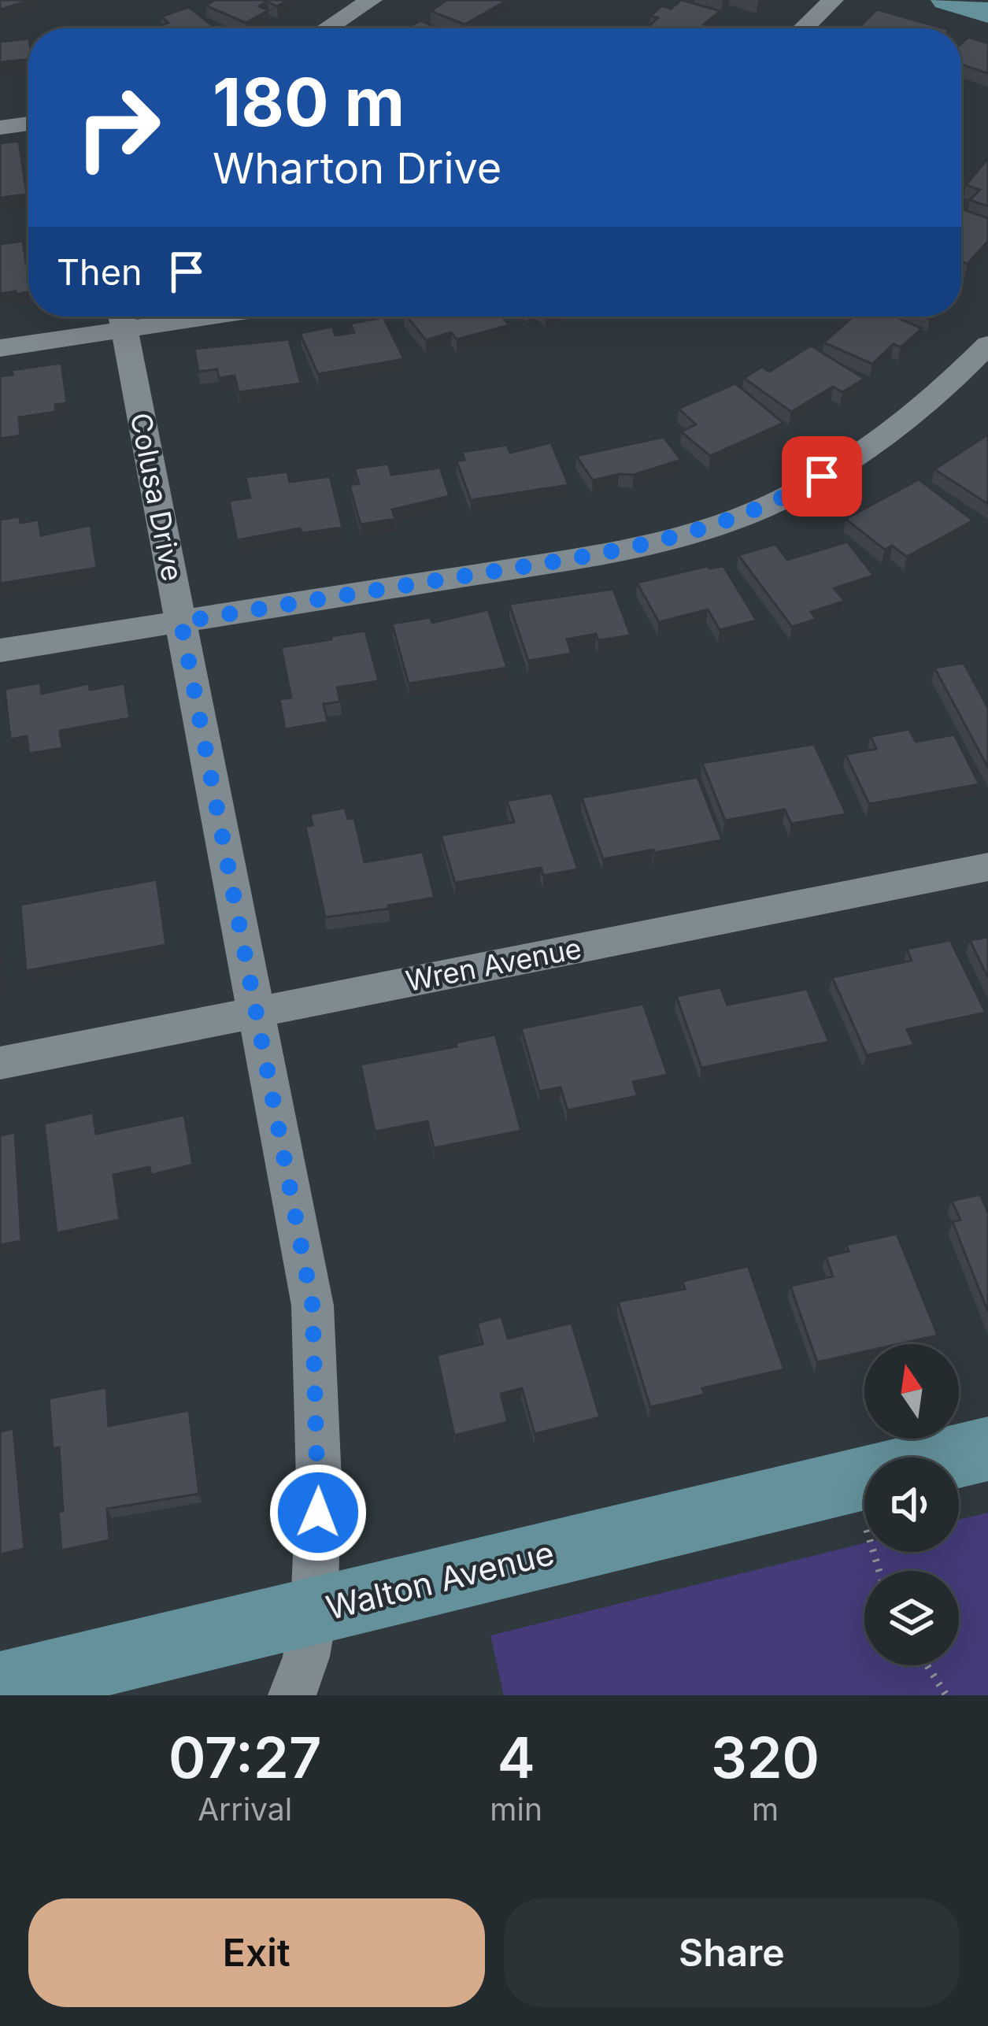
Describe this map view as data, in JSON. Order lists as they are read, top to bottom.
{
  "streets": {
    "street": ["Colusa Drive", "Wren Avenue", "Walton Avenue"]
  },
  "crossings": [
    ["Colusa Drive", "Wren Avenue"],
    ["Colusa Drive", "Walton Avenue"]
  ],
  "north": "top",
  "page": {
    "turn": ["180 m", "Wharton Drive"],
    "then": "Then",
    "eta": [
      "07:27",
      "Arrival",
      "4",
      "min",
      "320",
      "m"
    ],
    "buttons": ["Exit", "Share"]
  }
}
